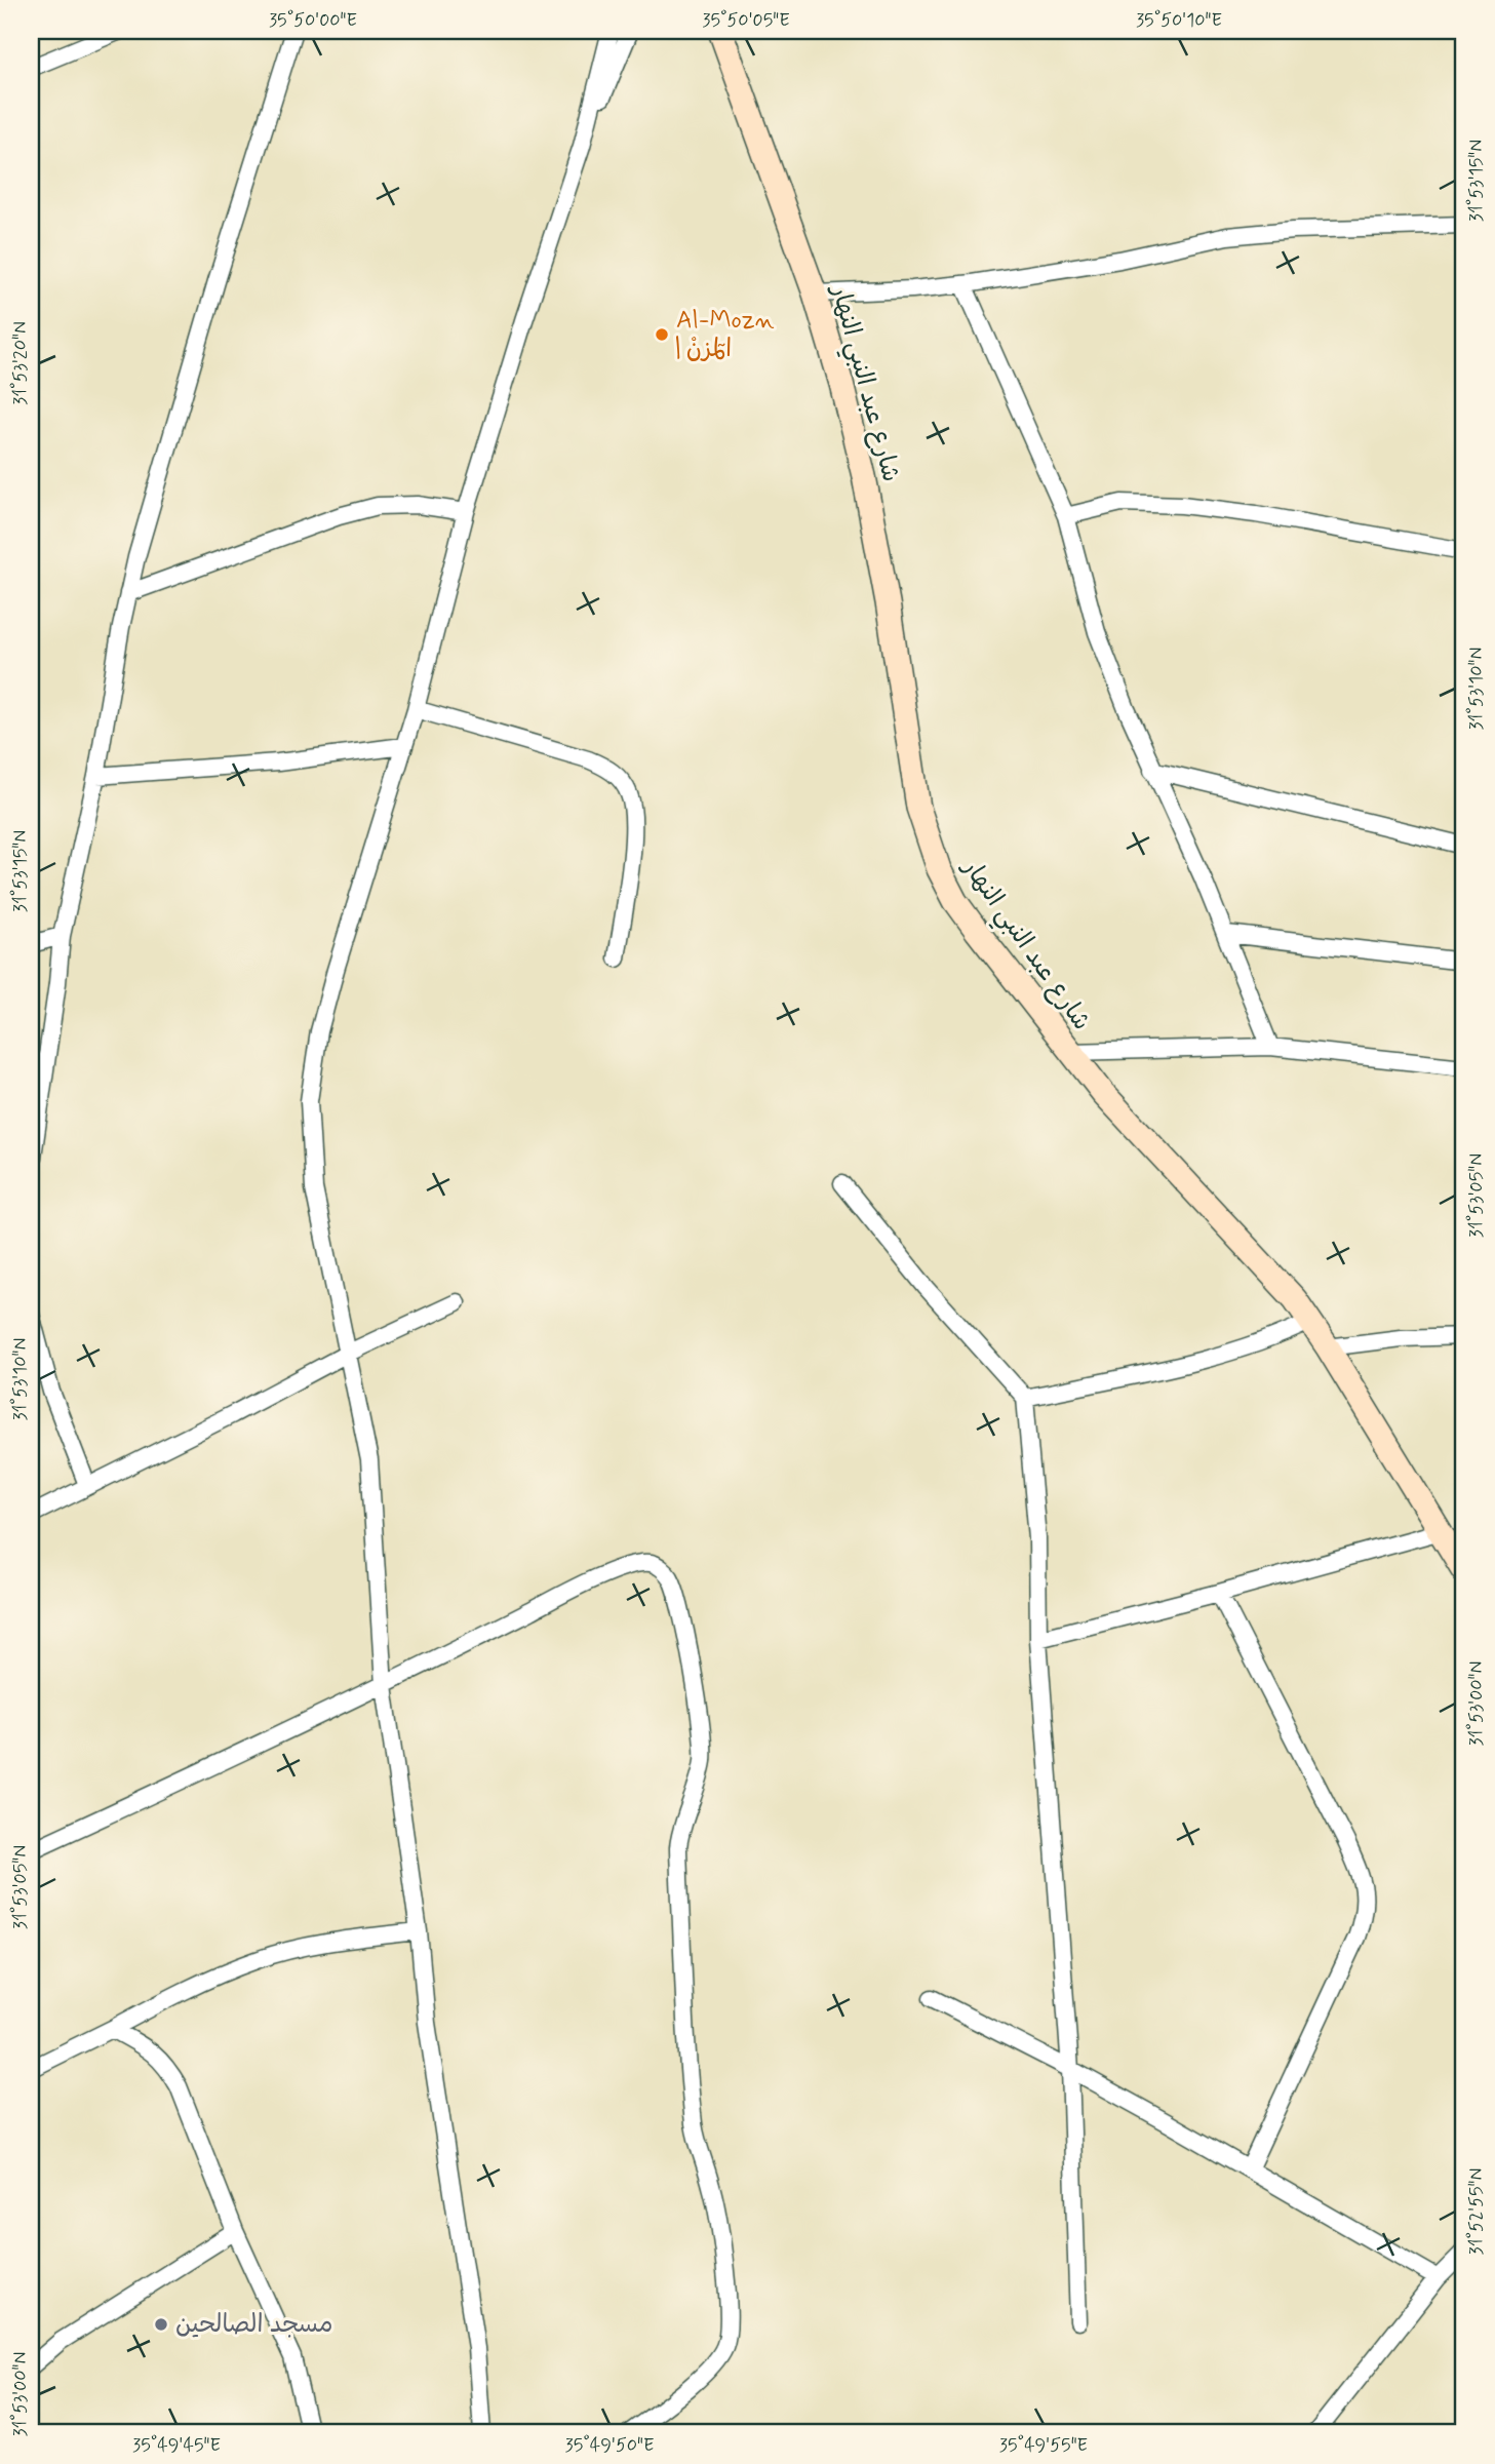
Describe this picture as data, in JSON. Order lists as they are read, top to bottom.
{
  "streets": {
    "street": ["شارع عبد النبي النهار"]
  },
  "places": ["Al-Mozn | المٓزنْ", "مسجد الصالحين"],
  "coordinates": [
    "35°50'00\"E",
    "35°50'05\"E",
    "35°50'10\"E",
    "31°53'15\"N",
    "31°53'20\"N",
    "31°53'10\"N",
    "31°53'05\"N",
    "31°53'00\"N",
    "31°52'55\"N",
    "35°49'45\"E",
    "35°49'50\"E",
    "35°49'55\"E"
  ]
}
